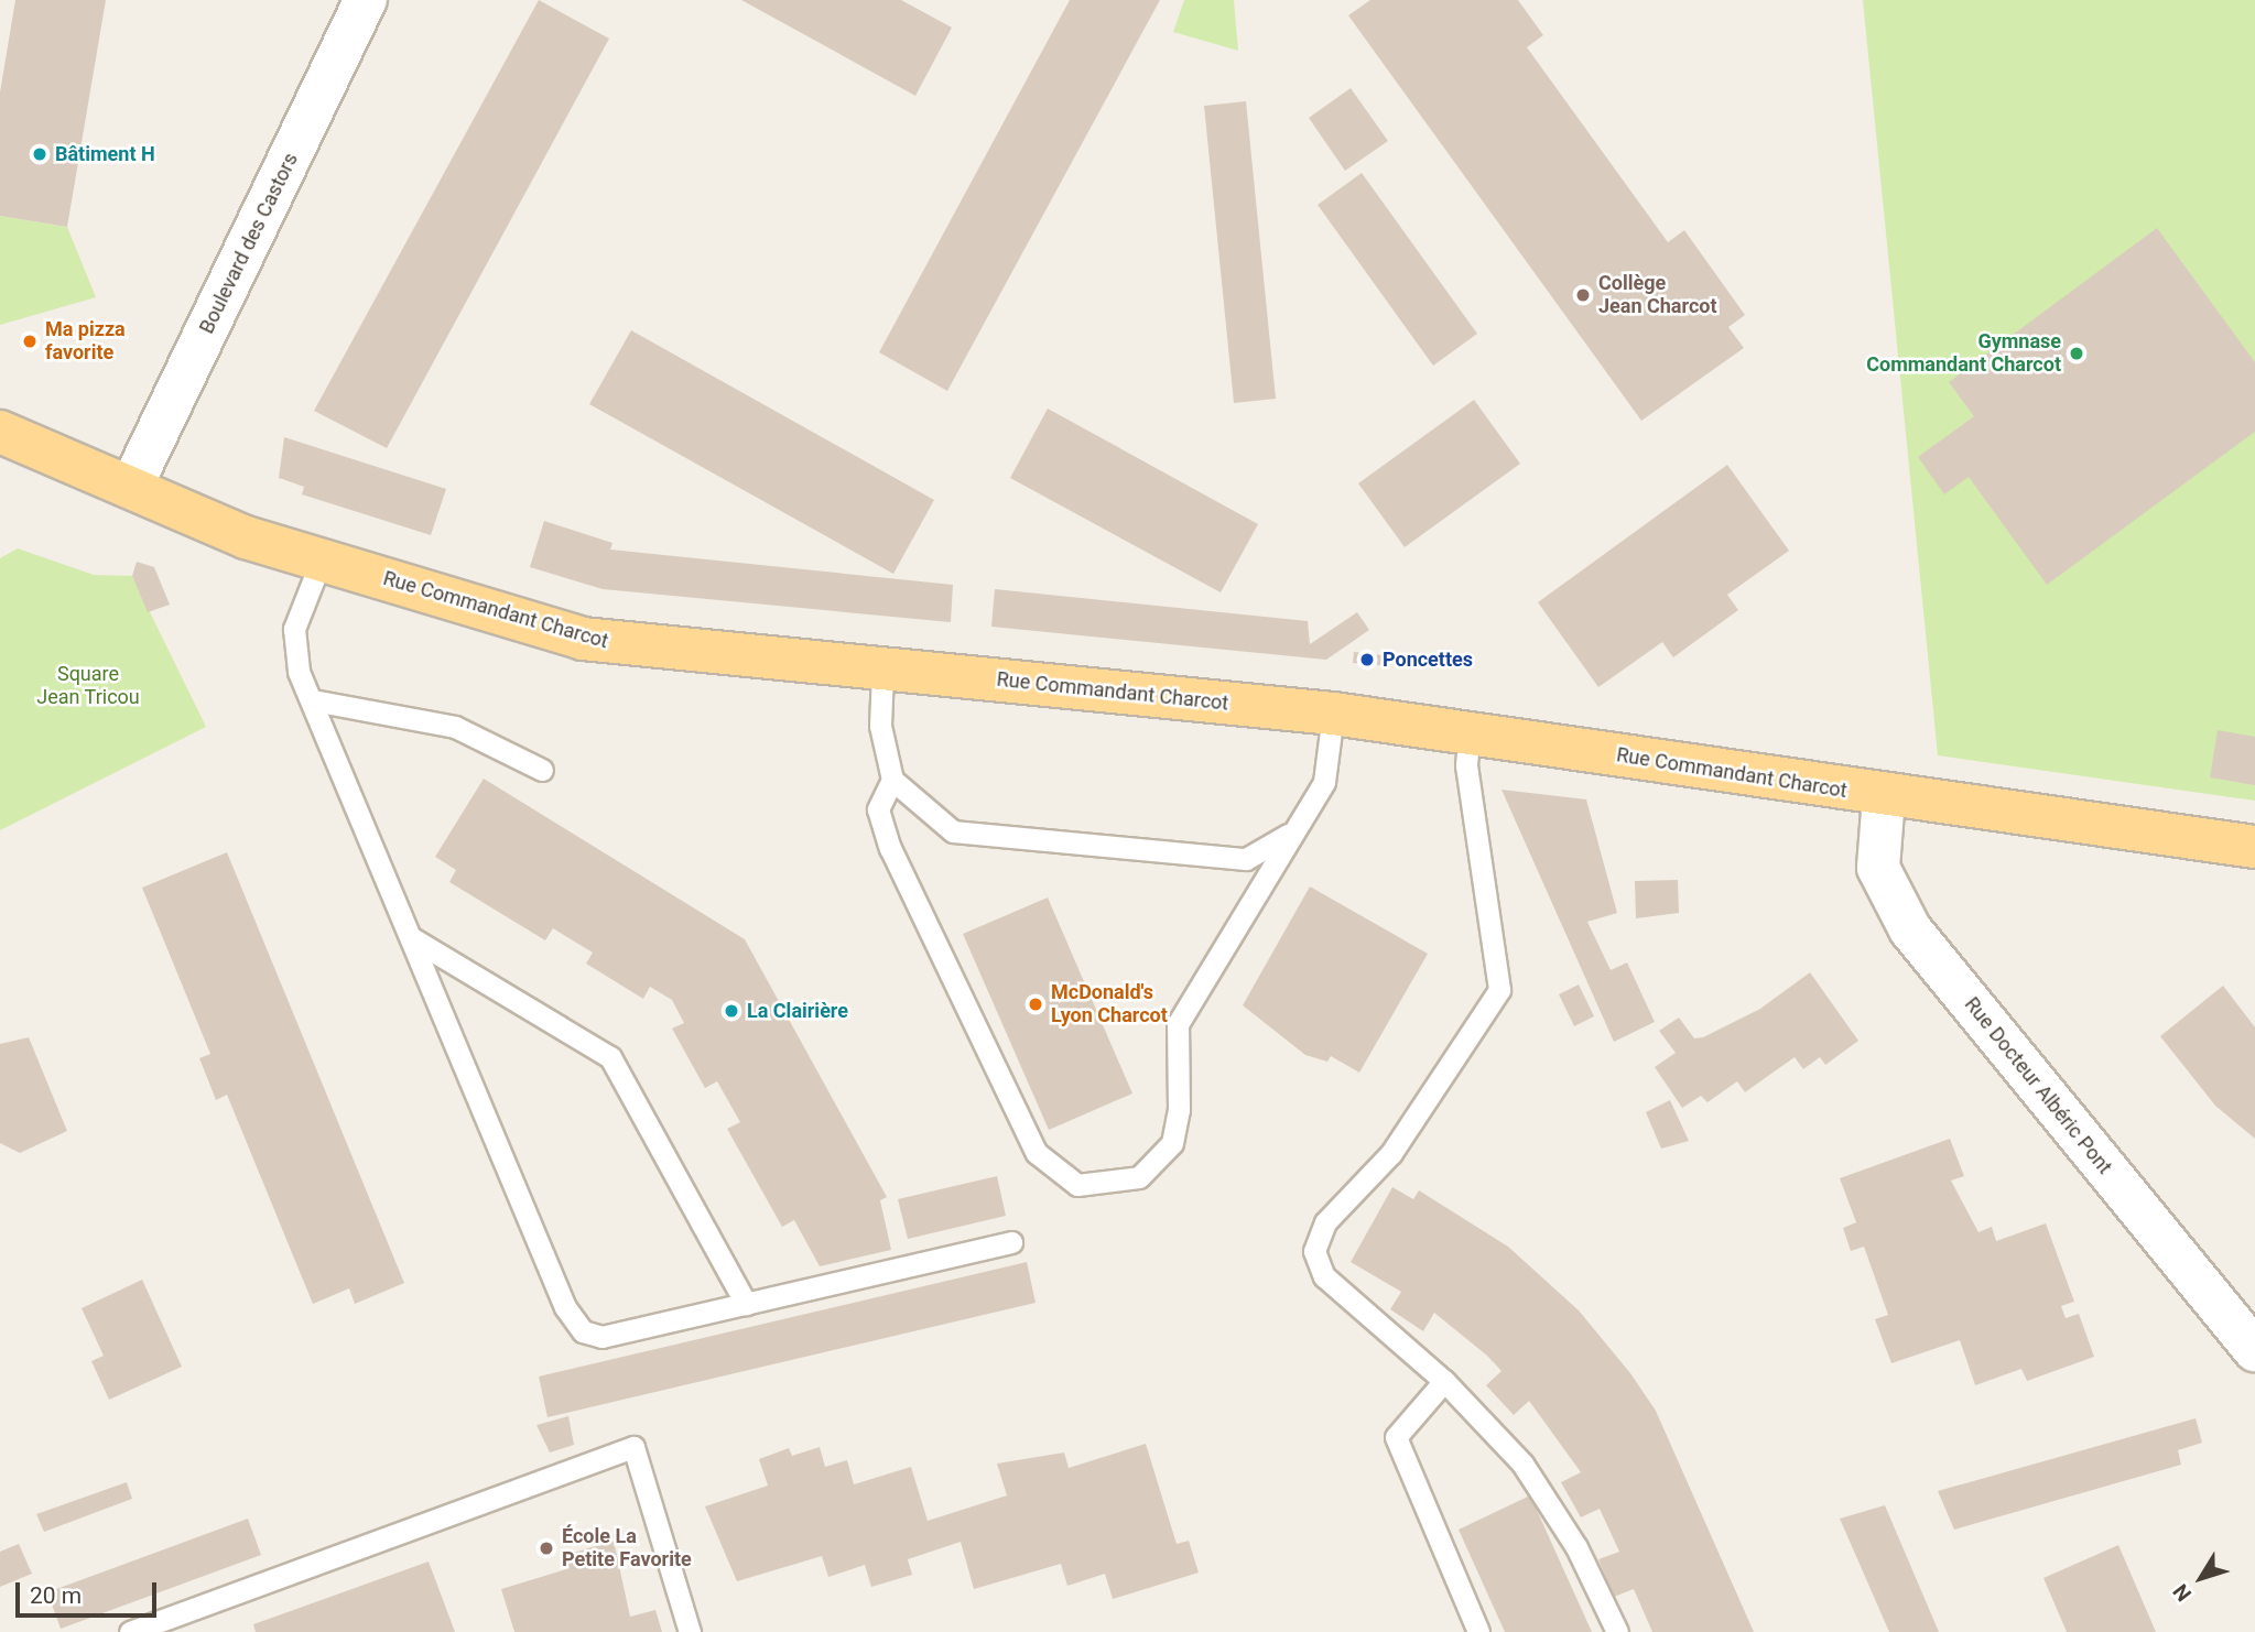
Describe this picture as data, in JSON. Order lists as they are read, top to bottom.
{
  "streets": {
    "main road": ["Rue Commandant Charcot"],
    "street": ["Boulevard des Castors", "Rue Docteur Albéric Pont"]
  },
  "crossings": [
    ["Boulevard des Castors", "Rue Commandant Charcot"],
    ["Rue Commandant Charcot", "Rue Docteur Albéric Pont"]
  ],
  "parks": ["Square Jean Tricou"],
  "places": [
    "Bâtiment H",
    "Collège Jean Charcot",
    "Ma pizza favorite",
    "Gymnase Commandant Charcot",
    "Poncettes",
    "McDonald's Lyon Charcot",
    "La Clairière",
    "École La Petite Favorite"
  ],
  "scale_bar": "20 m",
  "north": "bottom left"
}
